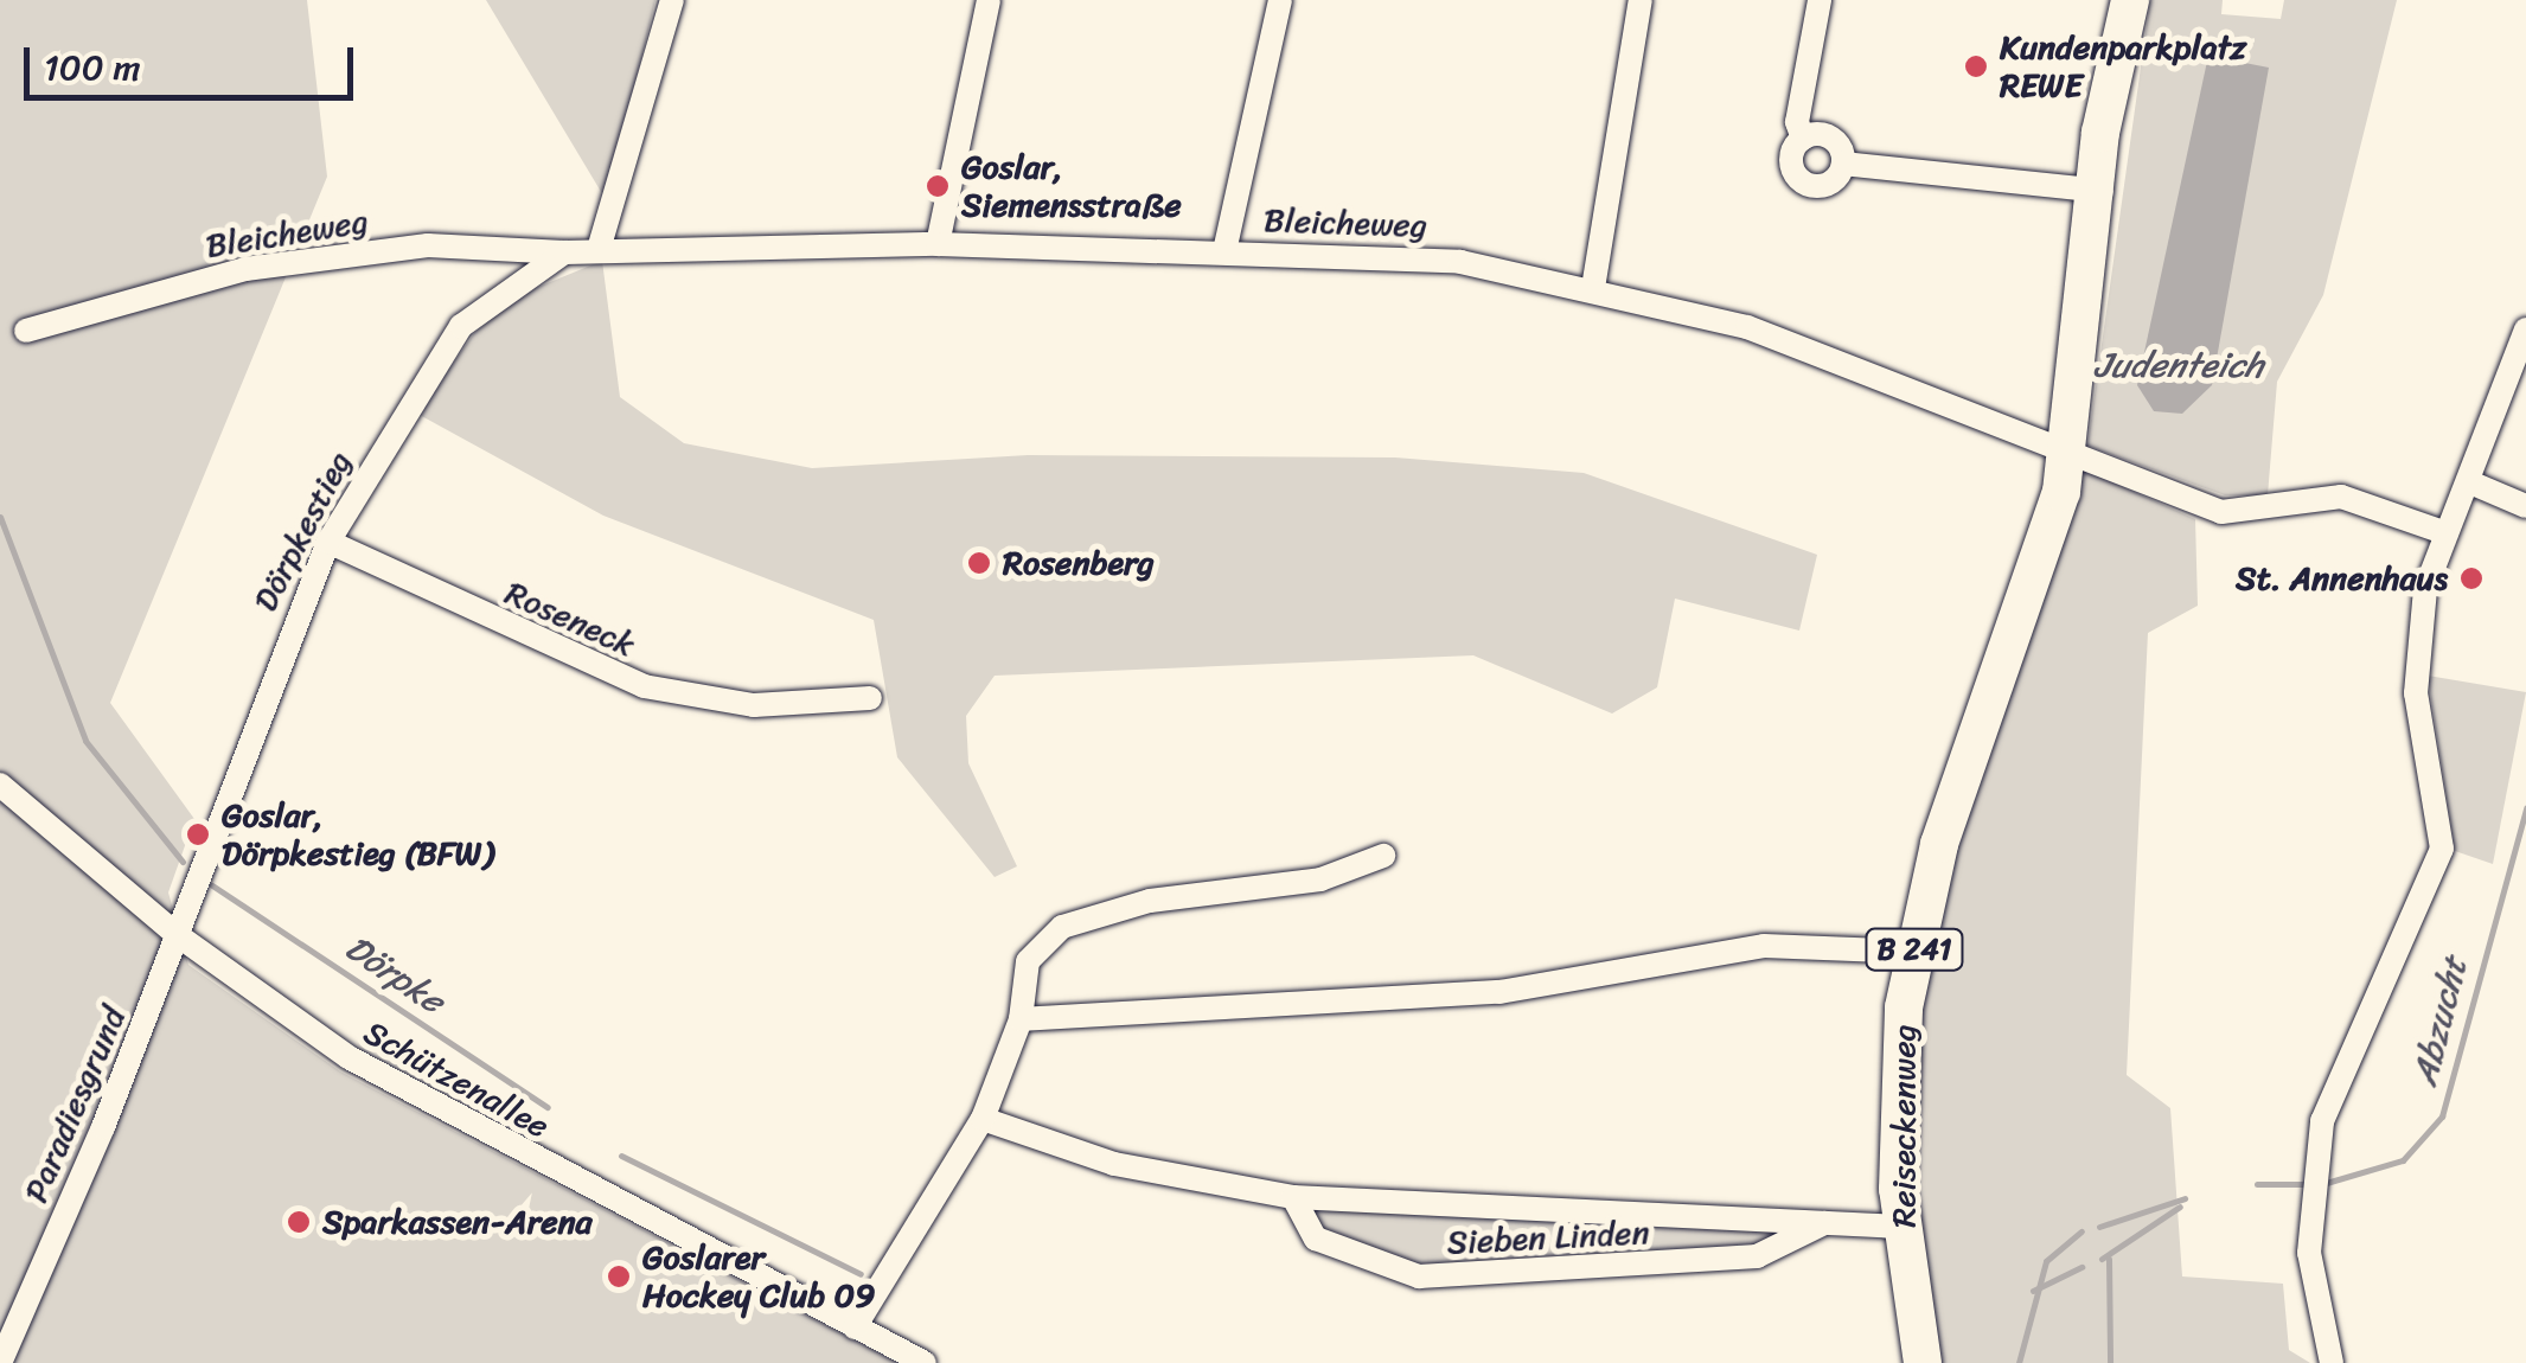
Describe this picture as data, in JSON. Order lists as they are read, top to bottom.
{
  "streets": {
    "main road": ["B 241", "Reiseckenweg"],
    "street": [
      "Bleicheweg",
      "Dörpkestieg",
      "Roseneck",
      "Schützenallee",
      "Paradiesgrund",
      "Sieben Linden"
    ]
  },
  "crossings": [
    ["Bleicheweg", "Dörpkestieg"],
    ["Bleicheweg", "B 241"],
    ["Bleicheweg", "Reiseckenweg"],
    ["Dörpkestieg", "Roseneck"],
    ["Dörpkestieg", "Schützenallee"],
    ["Dörpkestieg", "Paradiesgrund"],
    ["B 241", "Reiseckenweg"],
    ["Schützenallee", "Paradiesgrund"],
    ["Reiseckenweg", "Sieben Linden"]
  ],
  "water": ["Judenteich", "Dörpke", "Abzucht"],
  "places": [
    "Kundenparkplatz REWE",
    "Goslar, Siemensstraße",
    "Rosenberg",
    "St. Annenhaus",
    "Goslar, Dörpkestieg (BFW)",
    "Sparkassen-Arena",
    "Goslarer Hockey Club 09"
  ],
  "scale_bar": "100 m"
}
